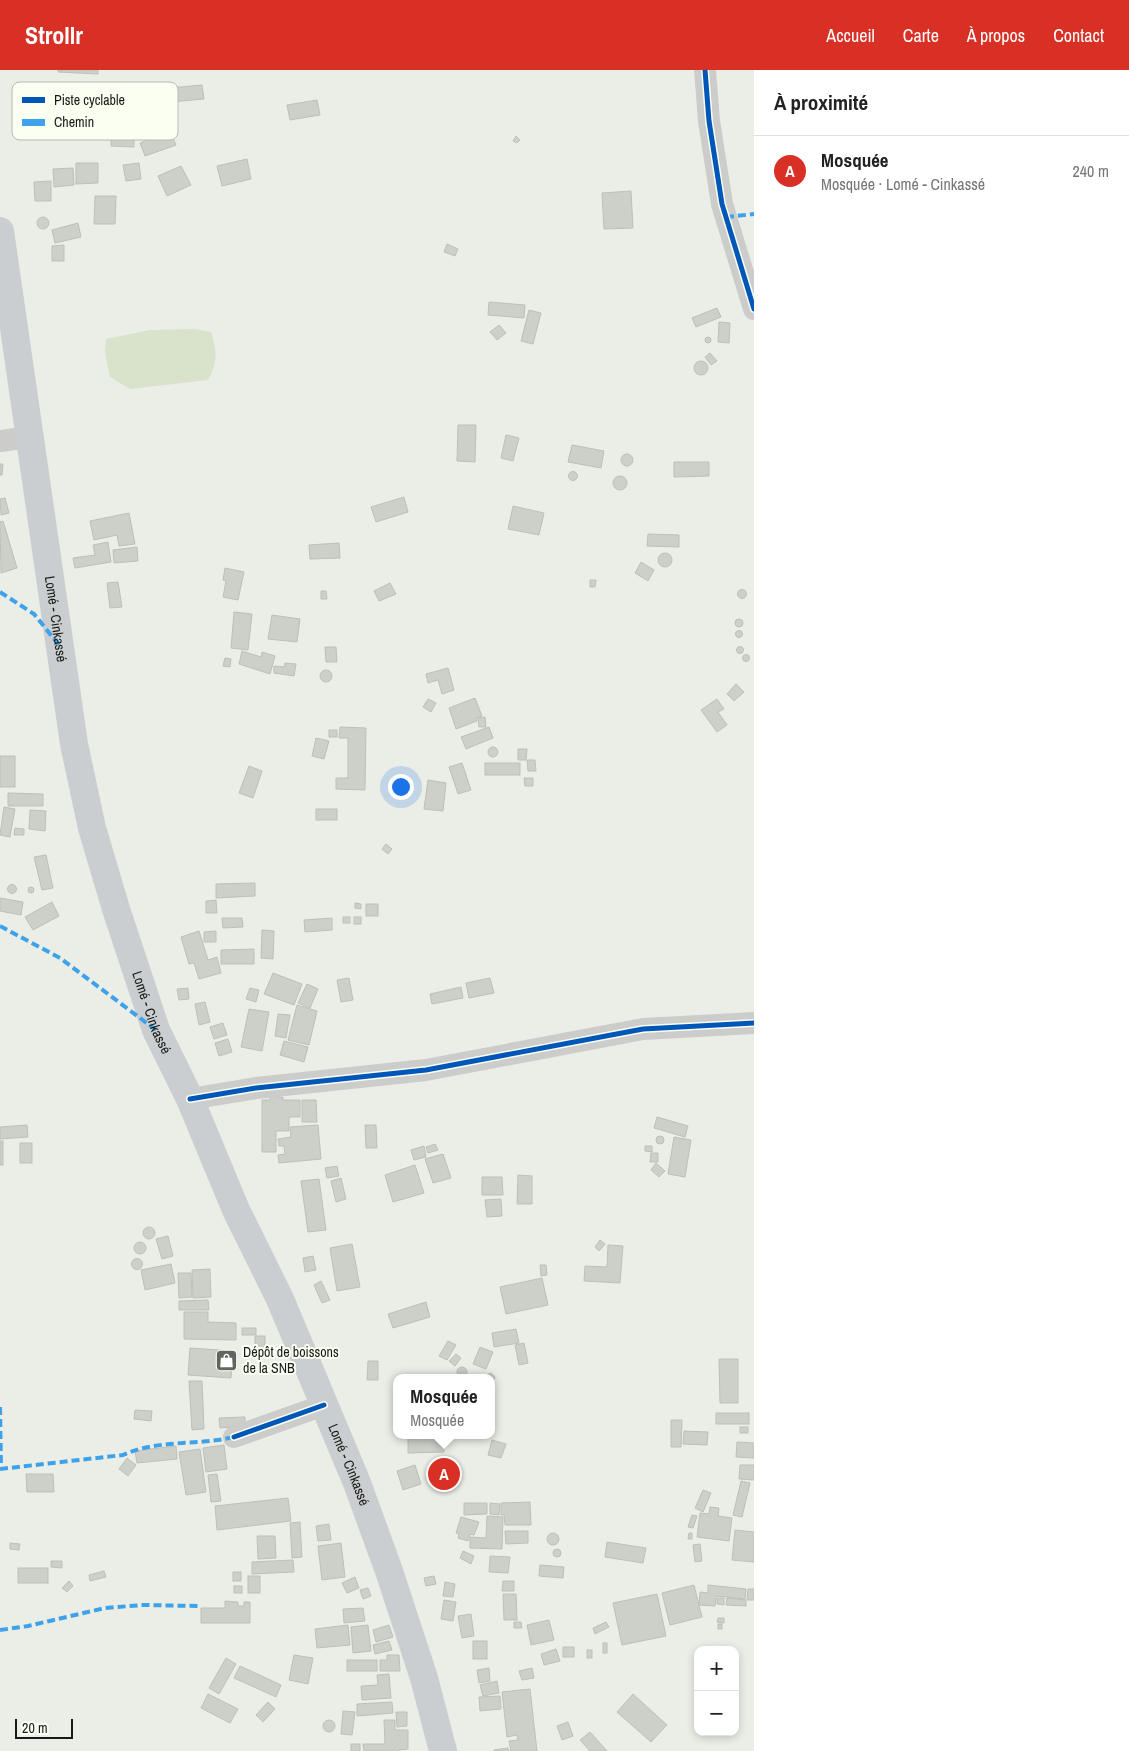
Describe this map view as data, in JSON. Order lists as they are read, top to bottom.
{
  "streets": {
    "highway": ["Lomé - Cinkassé"]
  },
  "places": {
    "shop": ["Dépôt de boissons de la SNB"]
  },
  "legend": ["Piste cyclable", "Chemin"],
  "scale_bar": "20 m",
  "page": {
    "header": "Strollr",
    "nav": [
      "Accueil",
      "Carte",
      "À propos",
      "Contact"
    ],
    "heading": "À proximité",
    "list": [
      {
        "mark": "A",
        "name": "Mosquée",
        "note": "Mosquée · Lomé - Cinkassé",
        "value": "240 m"
      }
    ],
    "popup": ["Mosquée", "Mosquée"],
    "pins": "A",
    "map_buttons": ["+", "−"],
    "scale": "20 m"
  }
}
